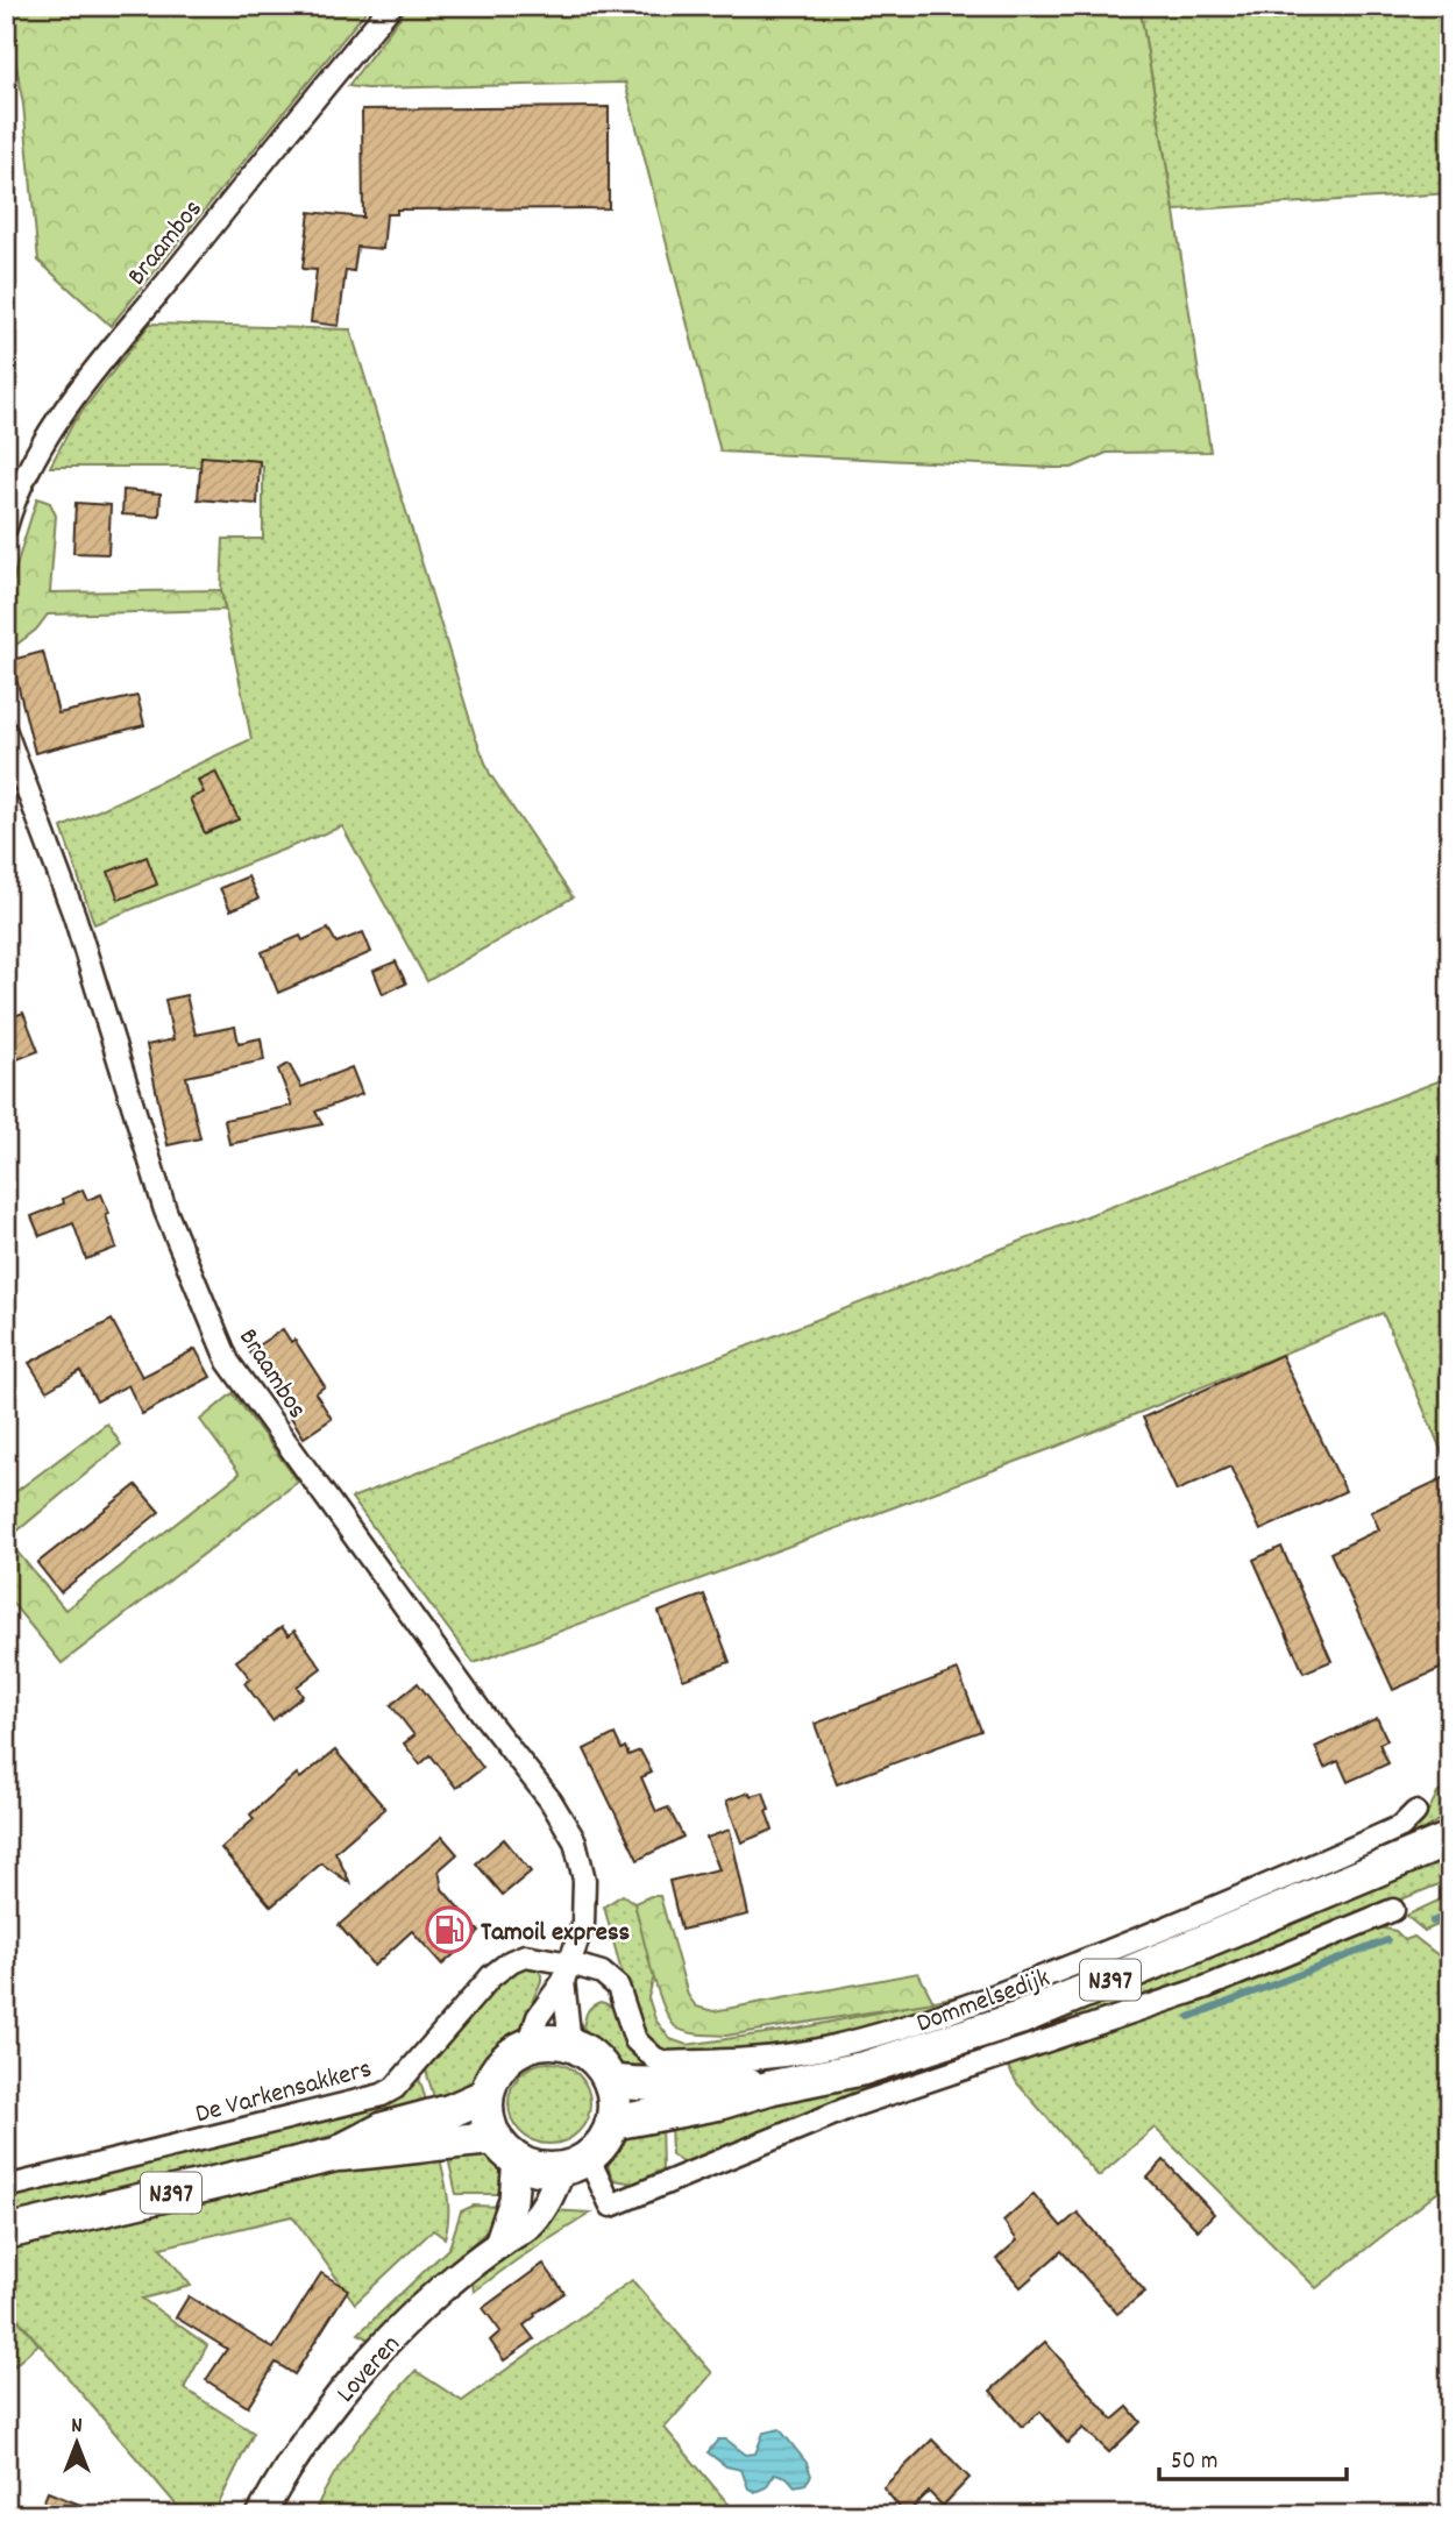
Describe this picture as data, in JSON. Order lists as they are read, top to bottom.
{
  "streets": {
    "main road": ["N397", "Dommelsedijk"],
    "street": ["Braambos", "De Varkensakkers", "Loveren"]
  },
  "crossings": [
    ["Braambos", "N397"],
    ["Braambos", "Dommelsedijk"],
    ["Braambos", "De Varkensakkers"],
    ["Braambos", "Loveren"],
    ["N397", "Dommelsedijk"],
    ["N397", "Loveren"],
    ["Dommelsedijk", "De Varkensakkers"],
    ["Dommelsedijk", "Loveren"]
  ],
  "places": {
    "fuel station": ["Tamoil express"]
  },
  "scale_bar": "50 m",
  "north": "top"
}
